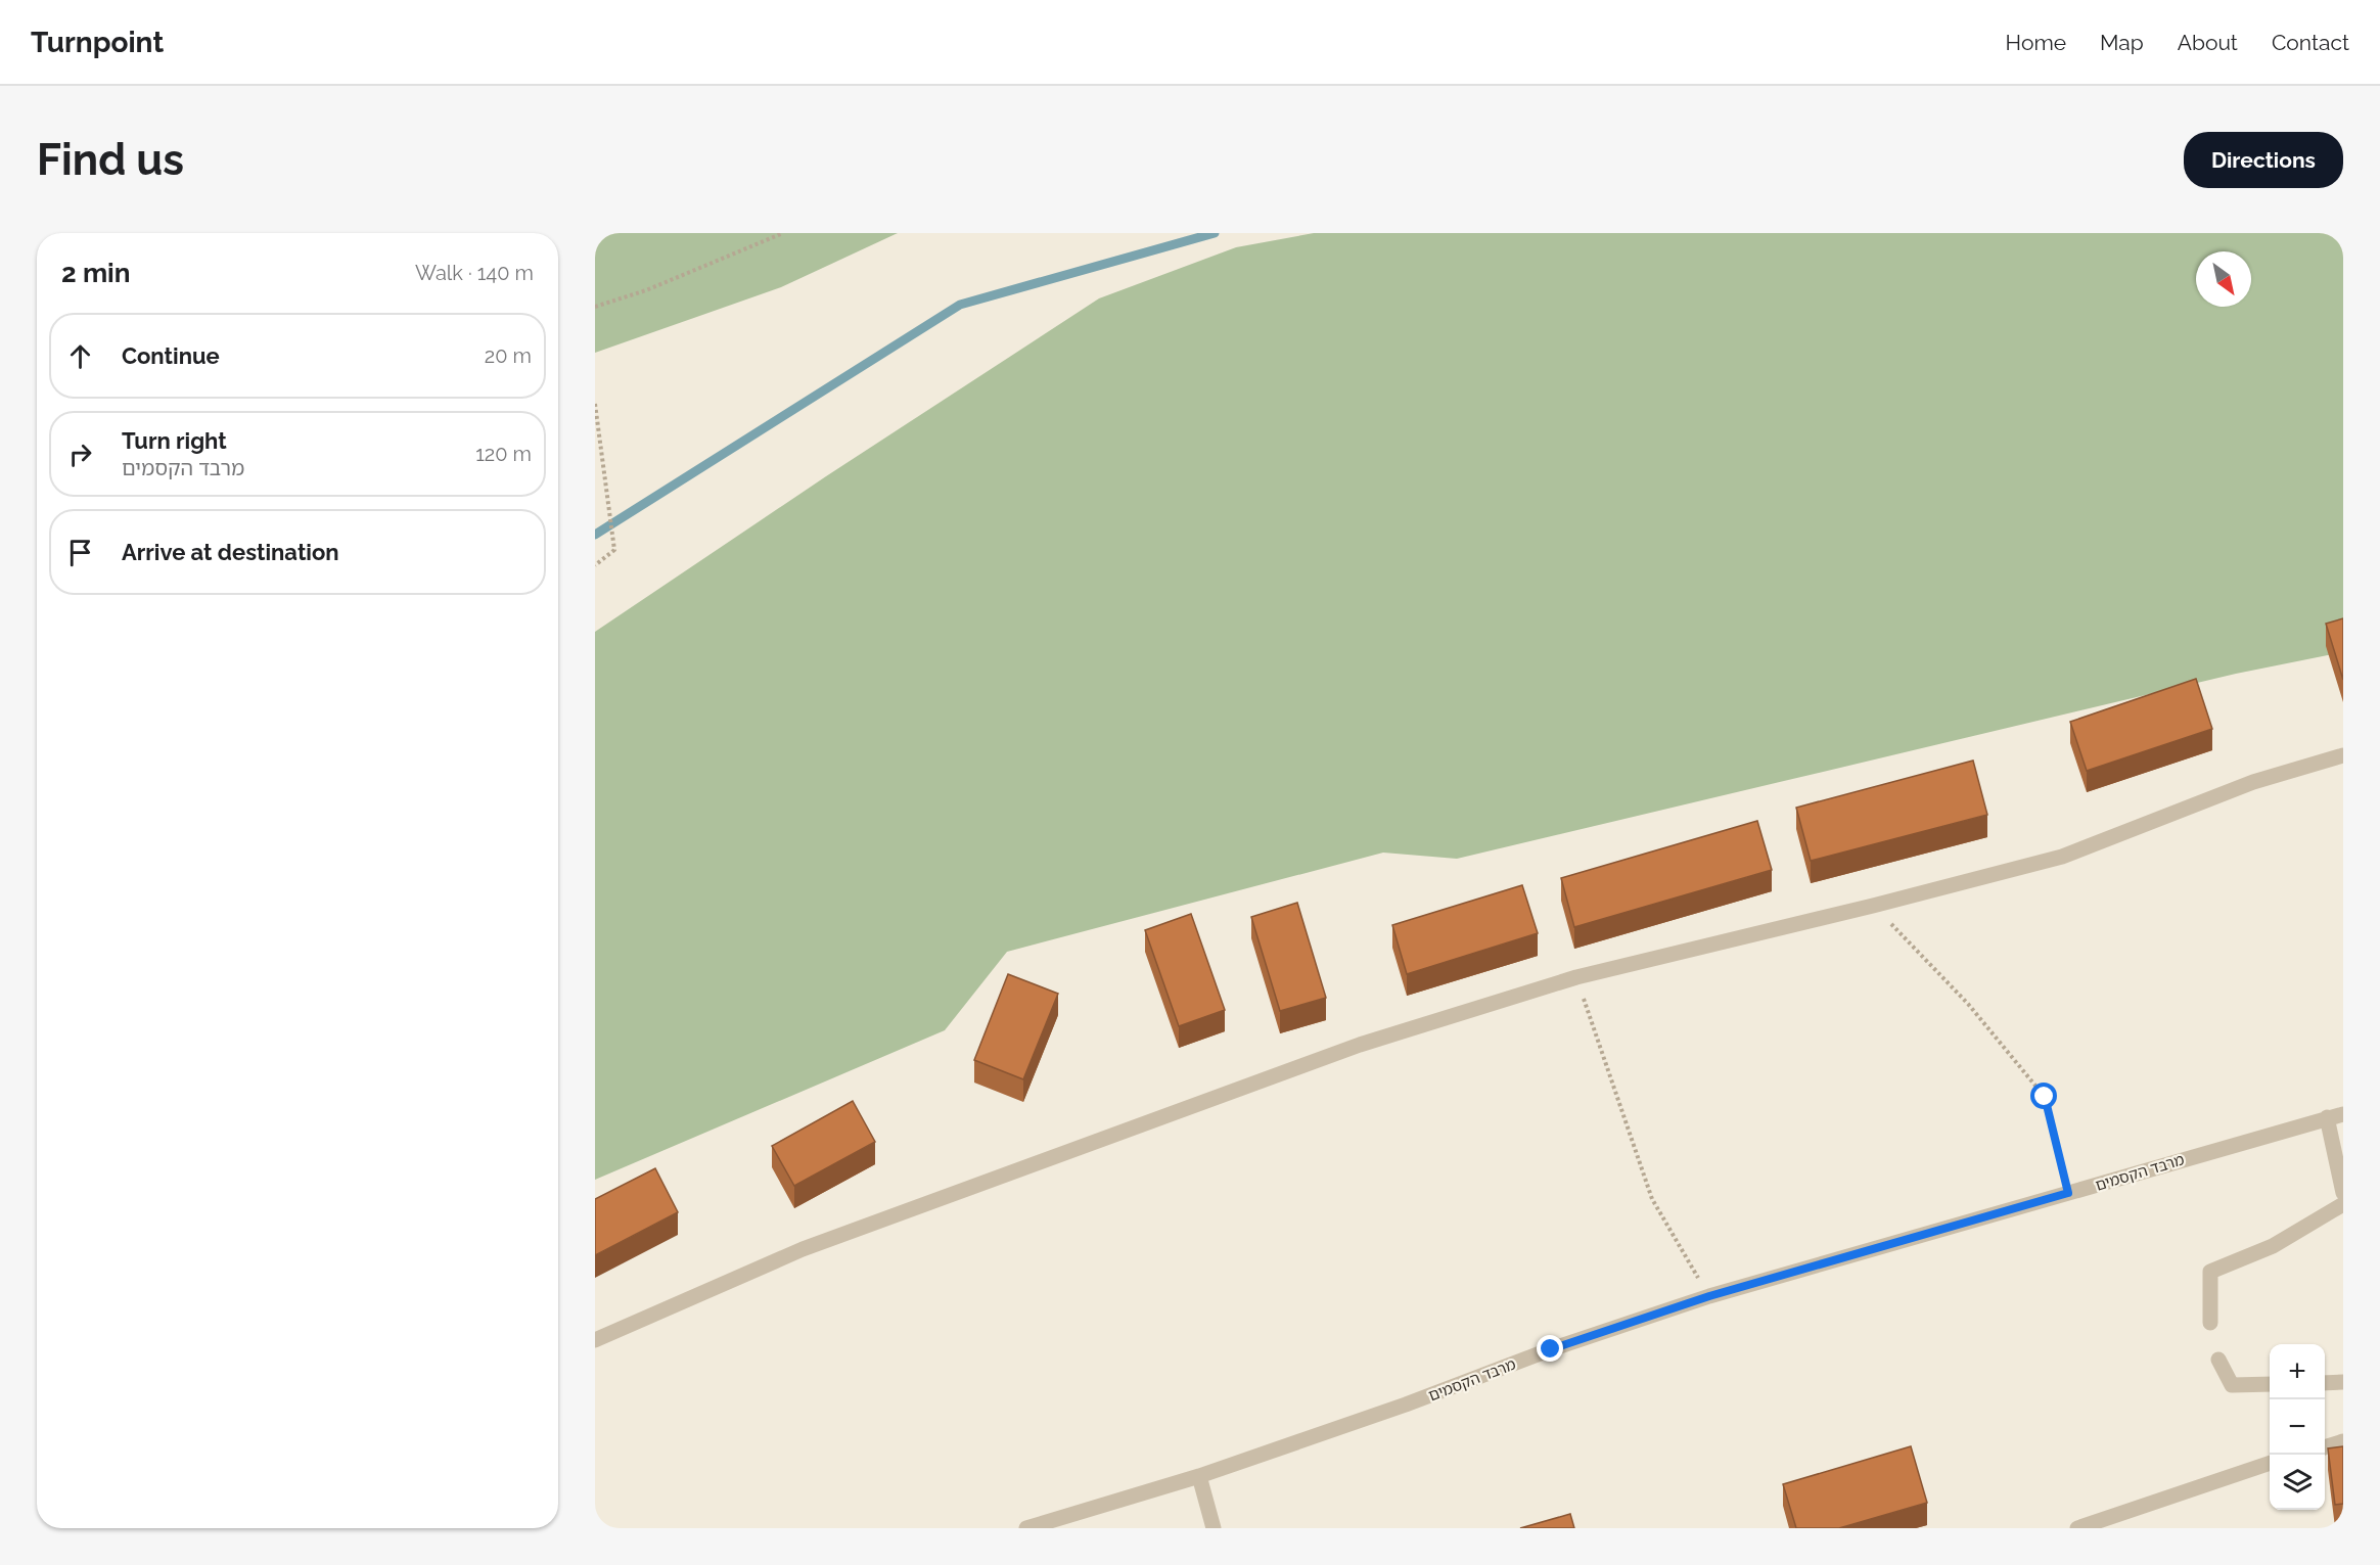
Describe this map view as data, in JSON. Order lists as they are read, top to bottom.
{
  "streets": {
    "street": ["מרבד הקסמים"]
  },
  "north": "bottom right",
  "page": {
    "header": "Turnpoint",
    "nav": [
      "Home",
      "Map",
      "About",
      "Contact"
    ],
    "buttons": "Directions",
    "title": "Find us",
    "heading": ["2 min", "Walk · 140 m"],
    "list": [
      ["Continue", "20 m"],
      ["Turn right", "מרבד הקסמים", "120 m"],
      "Arrive at destination"
    ],
    "map_buttons": ["+", "−"]
  }
}
